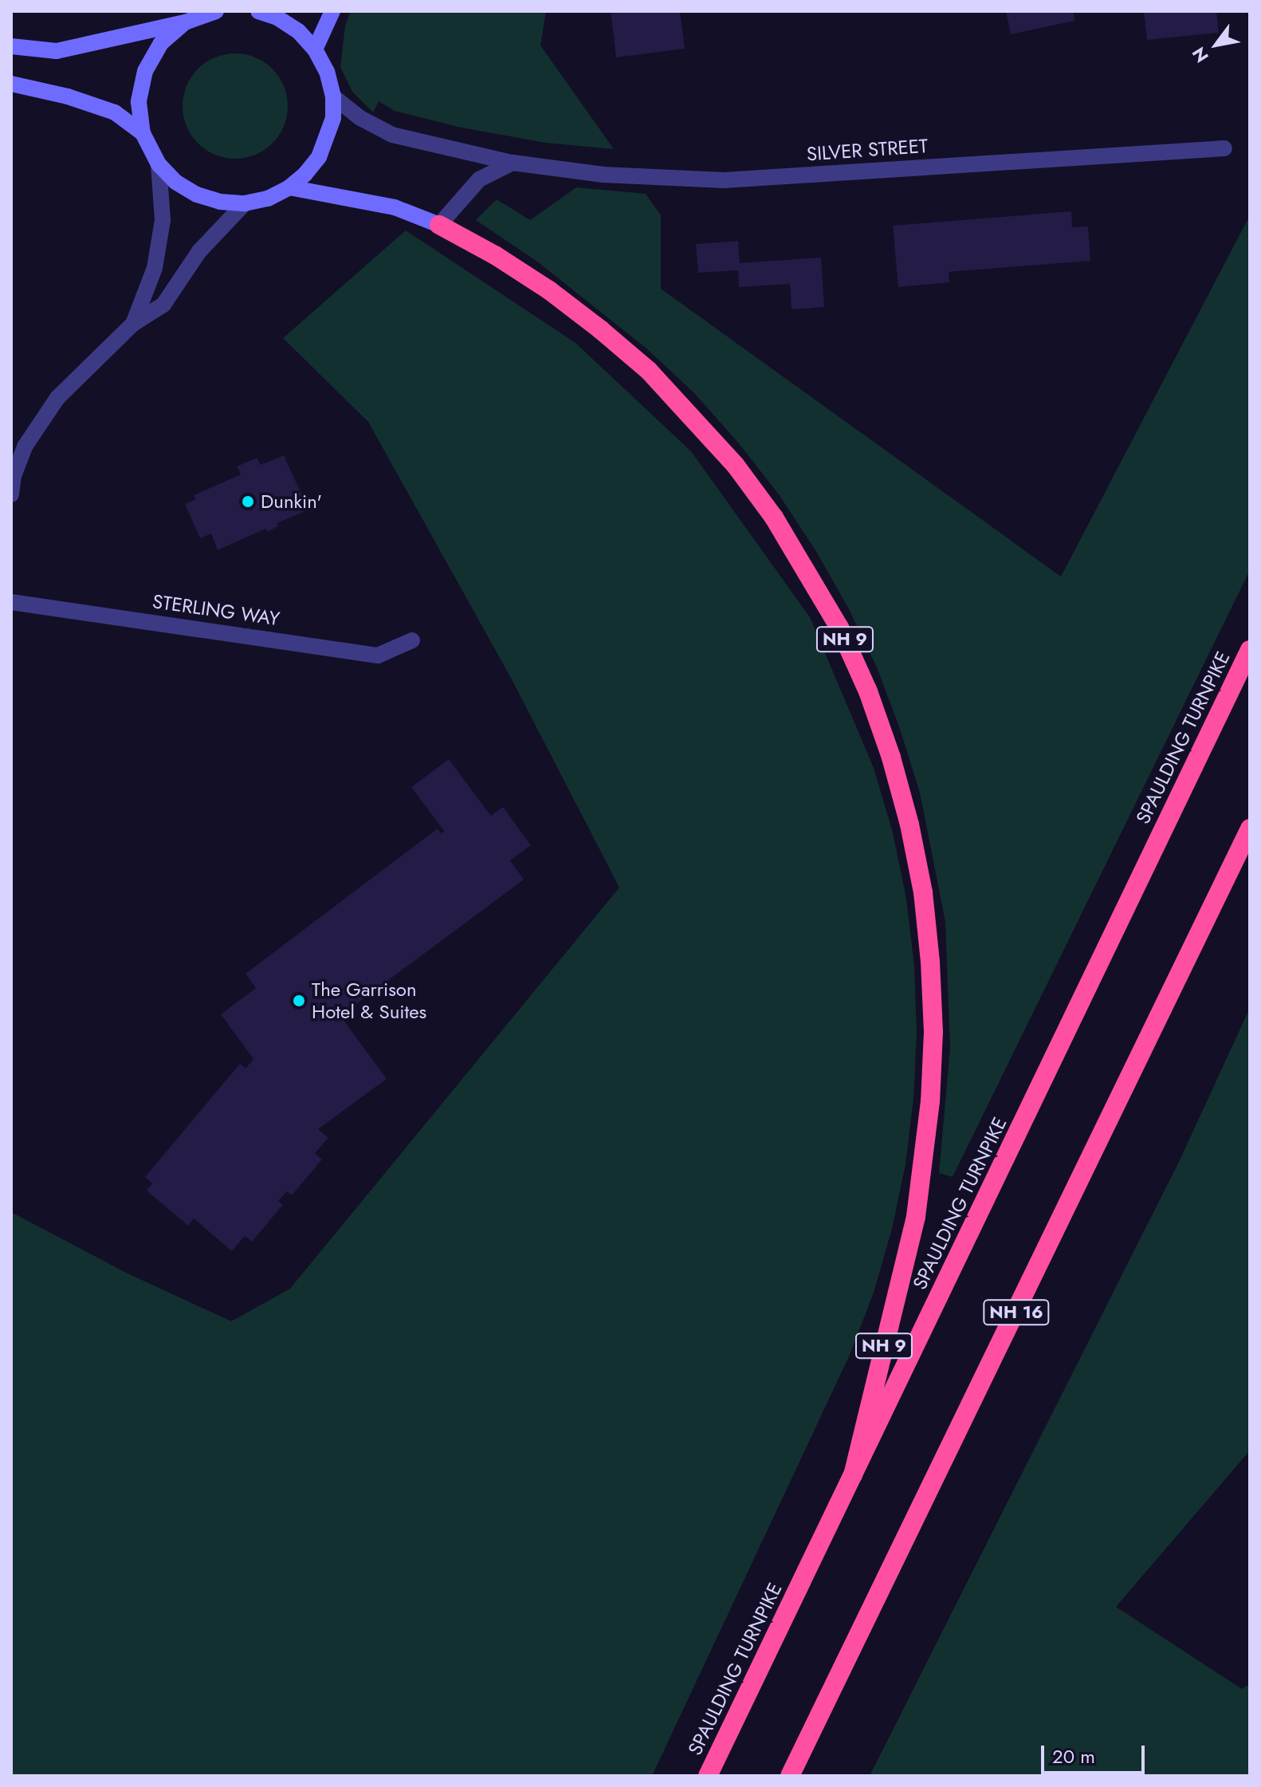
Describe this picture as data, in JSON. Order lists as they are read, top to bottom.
{
  "streets": {
    "highway": ["NH 9", "SPAULDING TURNPIKE", "NH 16"],
    "street": ["SILVER STREET", "STERLING WAY"]
  },
  "crossings": [
    ["NH 9", "SPAULDING TURNPIKE"]
  ],
  "places": ["Dunkin'", "The Garrison Hotel & Suites"],
  "scale_bar": "20 m",
  "north": "bottom left"
}
